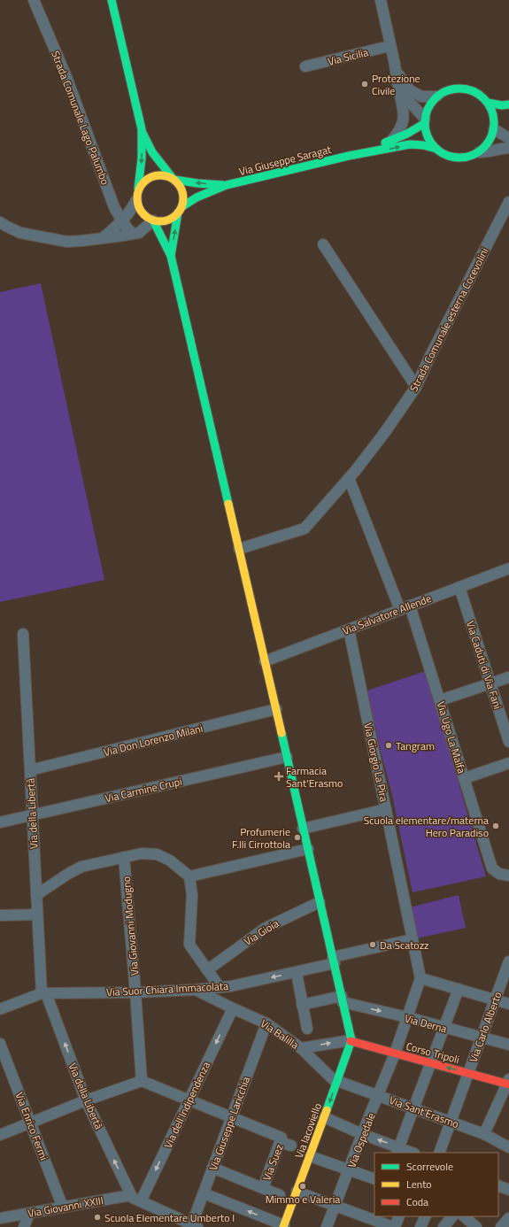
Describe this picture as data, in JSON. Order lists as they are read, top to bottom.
{
  "streets": {
    "main road": ["Via Giuseppe Saragat", "Corso Tripoli", "Via Iacoviello"],
    "street": [
      "Via Sicilia",
      "Strada Comunale Lago Palumbo",
      "Strada Comunale esterna Cocevolini",
      "Via Salvatore Allende",
      "Via Caduti di Via Fani",
      "Via Ugo La Malfa",
      "Via Don Lorenzo Milani",
      "Via Giorgio La Pira",
      "Via Carmine Crupi",
      "Via della Libertà",
      "Via Giovanni Modugno",
      "Via Gioia",
      "Via Suor Chiara Immacolata",
      "Via Derna",
      "Via Carlo Alberto",
      "Via Balilla",
      "Via dell'Indipendenza",
      "Via Sant'Erasmo",
      "Via Giuseppe Laricchia",
      "Via Enrico Fermi",
      "Via Ospedale",
      "Via Suez",
      "Via Giovanni XXIII"
    ]
  },
  "crossings": [
    ["Strada Comunale esterna Cocevolini", "Via Ugo La Malfa"],
    ["Via Salvatore Allende", "Via Caduti di Via Fani"],
    ["Via Salvatore Allende", "Via Ugo La Malfa"],
    ["Via Salvatore Allende", "Via Giorgio La Pira"],
    ["Via Don Lorenzo Milani", "Via della Libertà"],
    ["Via Giorgio La Pira", "Via Suor Chiara Immacolata"],
    ["Via Giorgio La Pira", "Via Ospedale"],
    ["Via Carmine Crupi", "Via della Libertà"],
    ["Via della Libertà", "Via Suor Chiara Immacolata"],
    ["Via della Libertà", "Via Giovanni XXIII"],
    ["Via Giovanni Modugno", "Via Suor Chiara Immacolata"],
    ["Via Suor Chiara Immacolata", "Via Balilla"],
    ["Via Derna", "Via Carlo Alberto"],
    ["Via Derna", "Via Ospedale"],
    ["Via Carlo Alberto", "Corso Tripoli"],
    ["Via Carlo Alberto", "Via Sant'Erasmo"],
    ["Via Balilla", "Via dell'Indipendenza"],
    ["Via Balilla", "Via Sant'Erasmo"],
    ["Via Balilla", "Via Giuseppe Laricchia"],
    ["Via Balilla", "Via Iacoviello"],
    ["Corso Tripoli", "Via Iacoviello"],
    ["Corso Tripoli", "Via Ospedale"],
    ["Via Sant'Erasmo", "Via Iacoviello"],
    ["Via Sant'Erasmo", "Via Ospedale"],
    ["Via Enrico Fermi", "Via Giovanni XXIII"]
  ],
  "one_way": ["Via della Libertà", "Via dell'Indipendenza"],
  "places": {
    "other": [
      "Protezione Civile",
      "Tangram",
      "Scuola elementare/materna Hero Paradiso",
      "Profumerie F.lli Cirrottola",
      "Da Scatozz",
      "Mimmo e Valeria",
      "Scuola Elementare Umberto I"
    ],
    "health": ["Farmacia Sant'Erasmo"]
  },
  "legend": ["Scorrevole", "Lento", "Coda"]
}
